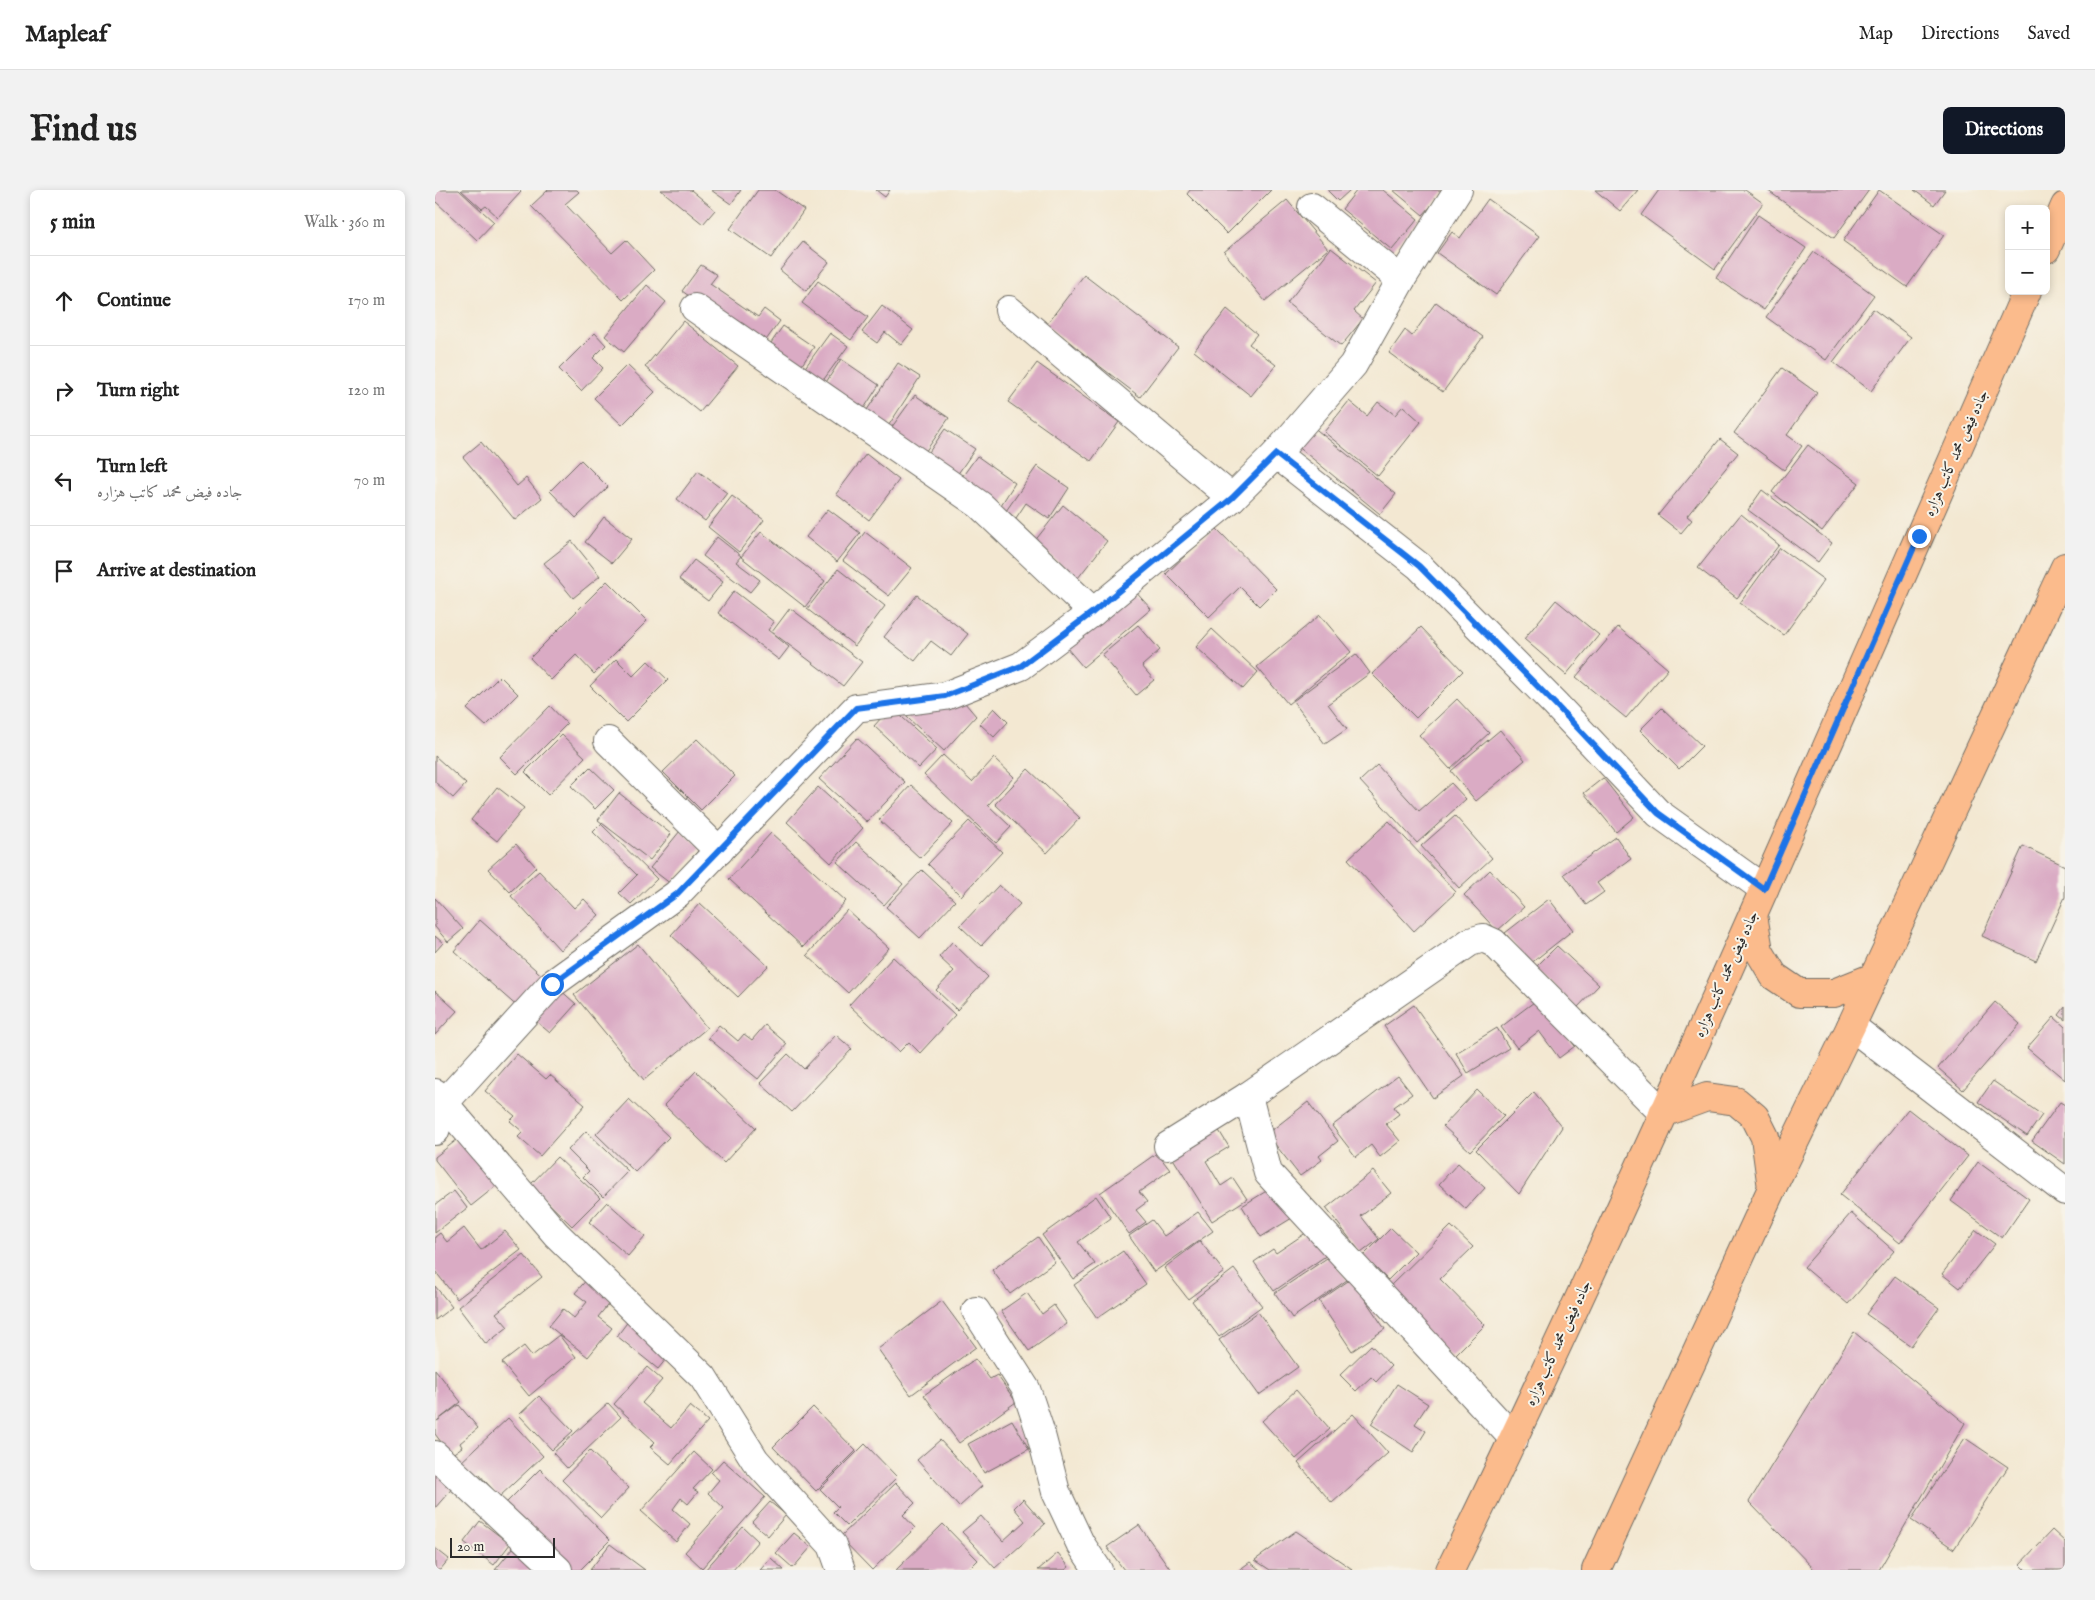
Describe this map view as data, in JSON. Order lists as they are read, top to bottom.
{
  "streets": {
    "main road": ["جاده فیض محمد کاتب هزاره"]
  },
  "scale_bar": "20 m",
  "page": {
    "header": "Mapleaf",
    "nav": ["Map", "Directions", "Saved"],
    "buttons": "Directions",
    "title": "Find us",
    "heading": ["5 min", "Walk · 360 m"],
    "map_buttons": ["+", "−"],
    "list": [
      ["Continue", "170 m"],
      ["Turn right", "120 m"],
      ["Turn left", "جاده فیض محمد کاتب هزاره", "70 m"],
      "Arrive at destination"
    ],
    "scale": "20 m"
  }
}
